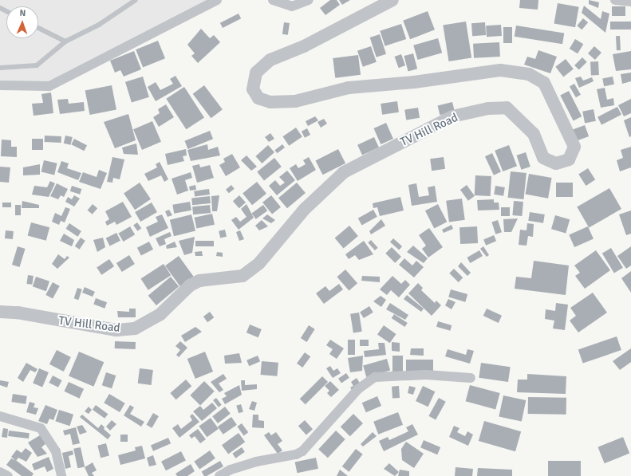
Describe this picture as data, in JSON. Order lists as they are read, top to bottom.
{
  "streets": {
    "street": ["TV Hill Road"]
  },
  "north": "top"
}
